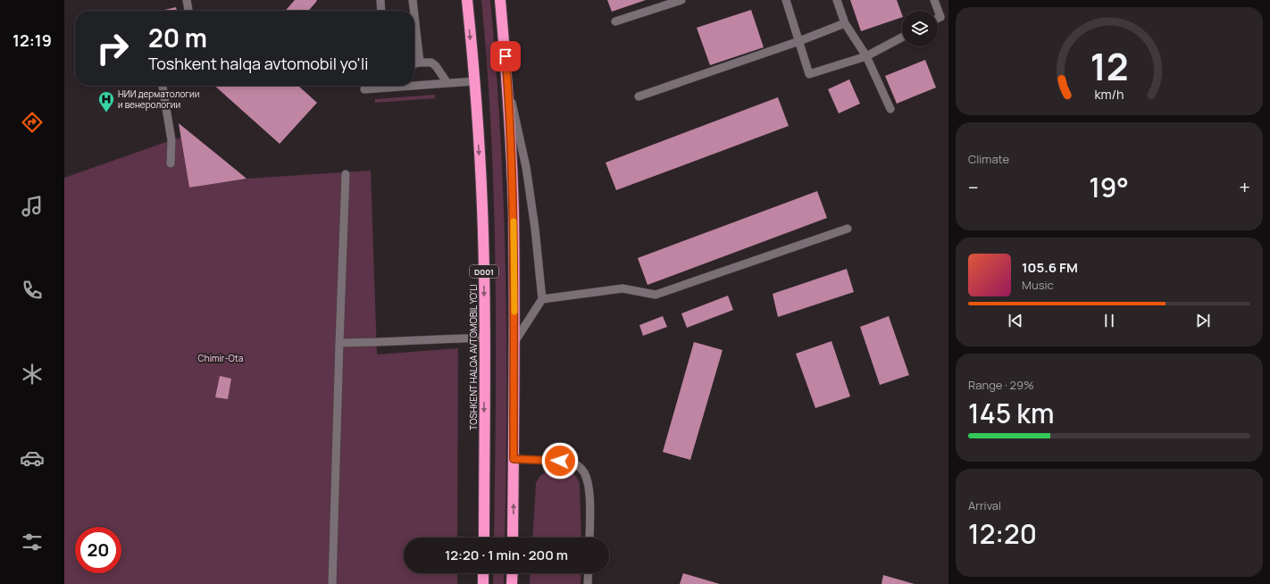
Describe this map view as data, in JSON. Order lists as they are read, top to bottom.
{
  "streets": {
    "highway": ["D001", "TOSHKENT HALQA AVTOMOBIL YO'LI"]
  },
  "parks": ["Chimir-Ota"],
  "places": {
    "hospital": ["НИИ дерматологии и венерологии"]
  },
  "page": {
    "tabs": "12:19",
    "turn": ["20 m", "Toshkent halqa avtomobil yo'li"],
    "tile": [
      "Climate",
      ["Range · 29%", "145 km"],
      ["Arrival", "12:20"]
    ],
    "heat": ["−", "19°", "+"],
    "song": ["105.6 FM", "Music"],
    "limit": "20",
    "trip": "12:20 · 1 min · 200 m",
    "gauge": ["12", "km/h"]
  }
}
